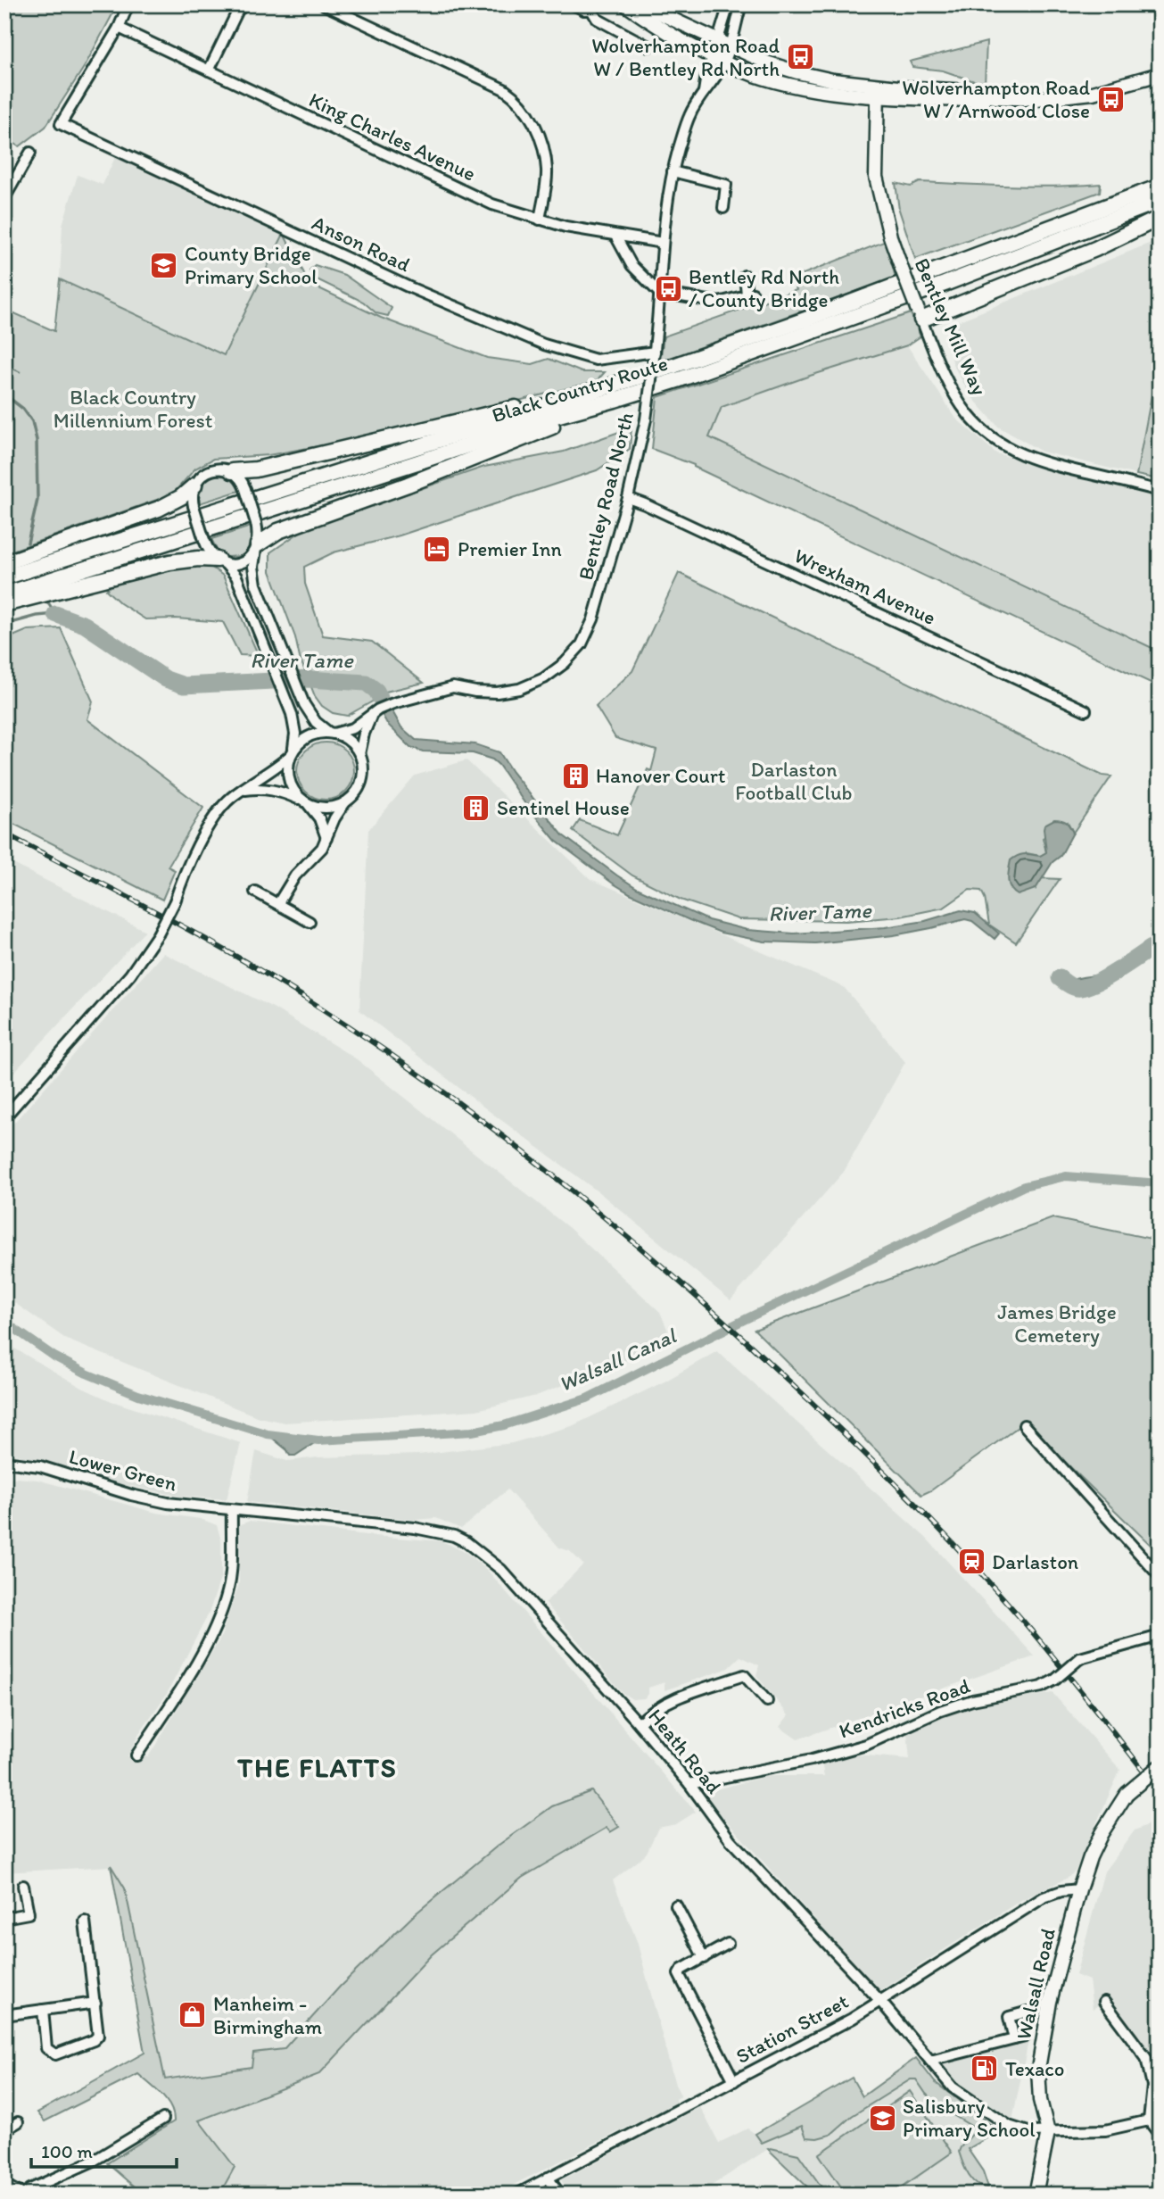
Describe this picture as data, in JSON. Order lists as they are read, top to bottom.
{
  "streets": {
    "highway": ["Black Country Route"],
    "main road": ["Bentley Mill Way", "Walsall Road"],
    "street": [
      "King Charles Avenue",
      "Anson Road",
      "Bentley Road North",
      "Wrexham Avenue",
      "Lower Green",
      "Kendricks Road",
      "Heath Road",
      "Station Street"
    ]
  },
  "crossings": [
    ["King Charles Avenue", "Anson Road"],
    ["King Charles Avenue", "Bentley Road North"],
    ["Anson Road", "Bentley Road North"],
    ["Bentley Road North", "Wrexham Avenue"],
    ["Lower Green", "Heath Road"],
    ["Kendricks Road", "Heath Road"],
    ["Heath Road", "Walsall Road"],
    ["Heath Road", "Station Street"],
    ["Walsall Road", "Station Street"]
  ],
  "districts": ["THE FLATTS"],
  "water": ["River Tame", "Walsall Canal"],
  "parks": ["Black Country Millennium Forest", "Darlaston Football Club", "James Bridge Cemetery"],
  "places": {
    "bus stop": ["Wolverhampton Road W / Bentley Rd North", "Wolverhampton Road W / Arnwood Close", "Bentley Rd North / County Bridge"],
    "school or university": ["County Bridge Primary School", "Salisbury Primary School"],
    "hotel": ["Premier Inn"],
    "building": ["Hanover Court", "Sentinel House"],
    "station": ["Darlaston"],
    "shop": ["Manheim - Birmingham"],
    "fuel station": ["Texaco"]
  },
  "scale_bar": "100 m"
}
